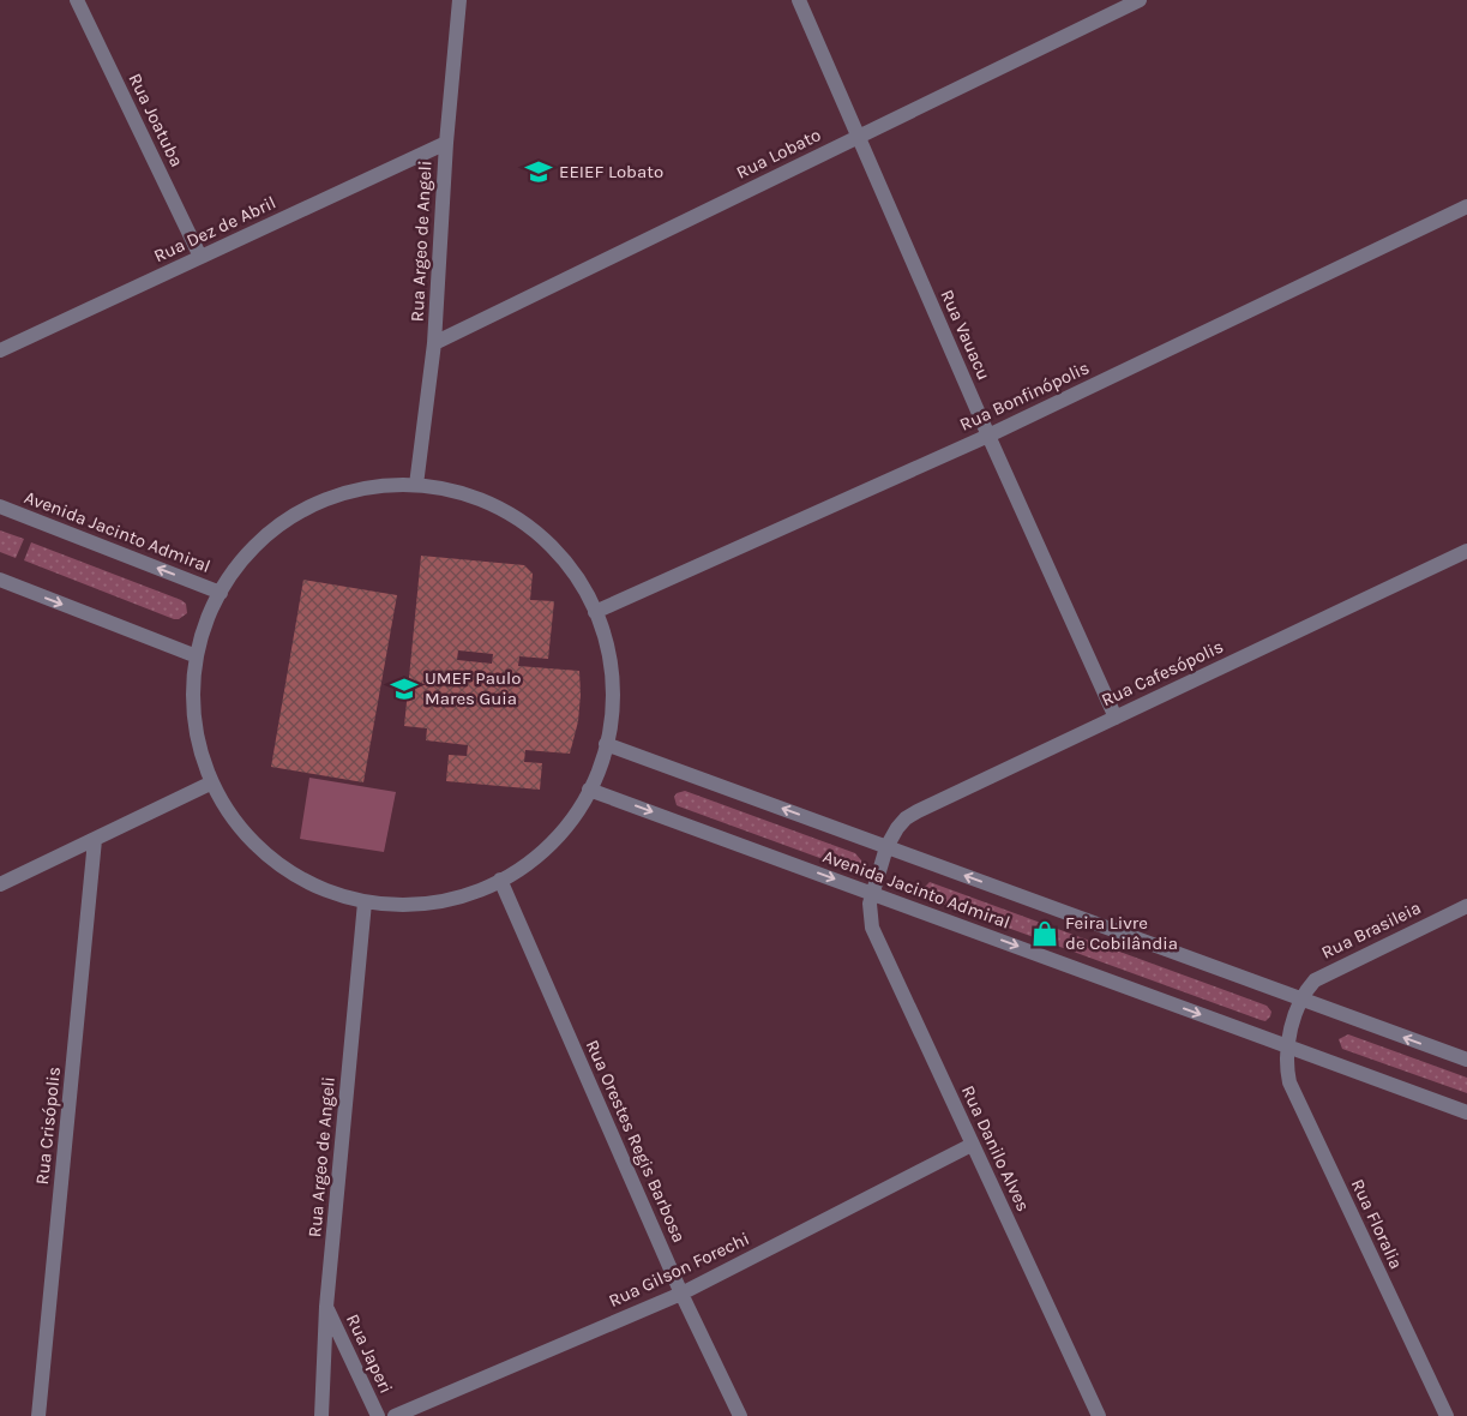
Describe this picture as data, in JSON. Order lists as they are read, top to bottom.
{
  "streets": {
    "street": [
      "Rua Joatuba",
      "Rua Lobato",
      "Rua Dez de Abril",
      "Rua Argeo de Angeli",
      "Rua Vauacu",
      "Rua Bonfinópolis",
      "Avenida Jacinto Admiral",
      "Rua Cafesópolis",
      "Rua Brasileia",
      "Rua Crisópolis",
      "Rua Orestes Regis Barbosa",
      "Rua Danilo Alves",
      "Rua Floralia",
      "Rua Gilson Forechi",
      "Rua Japeri"
    ]
  },
  "crossings": [
    ["Rua Joatuba", "Rua Dez de Abril"],
    ["Rua Lobato", "Rua Argeo de Angeli"],
    ["Rua Lobato", "Rua Vauacu"],
    ["Rua Dez de Abril", "Rua Argeo de Angeli"],
    ["Rua Argeo de Angeli", "Rua Japeri"],
    ["Rua Vauacu", "Rua Bonfinópolis"],
    ["Rua Vauacu", "Rua Cafesópolis"],
    ["Avenida Jacinto Admiral", "Rua Cafesópolis"],
    ["Avenida Jacinto Admiral", "Rua Brasileia"],
    ["Avenida Jacinto Admiral", "Rua Danilo Alves"],
    ["Avenida Jacinto Admiral", "Rua Floralia"],
    ["Rua Cafesópolis", "Rua Danilo Alves"],
    ["Rua Brasileia", "Rua Floralia"],
    ["Rua Orestes Regis Barbosa", "Rua Gilson Forechi"],
    ["Rua Danilo Alves", "Rua Gilson Forechi"]
  ],
  "places": {
    "school or university": ["EEIEF Lobato", "UMEF Paulo Mares Guia"],
    "shop": ["Feira Livre de Cobilândia"]
  }
}
